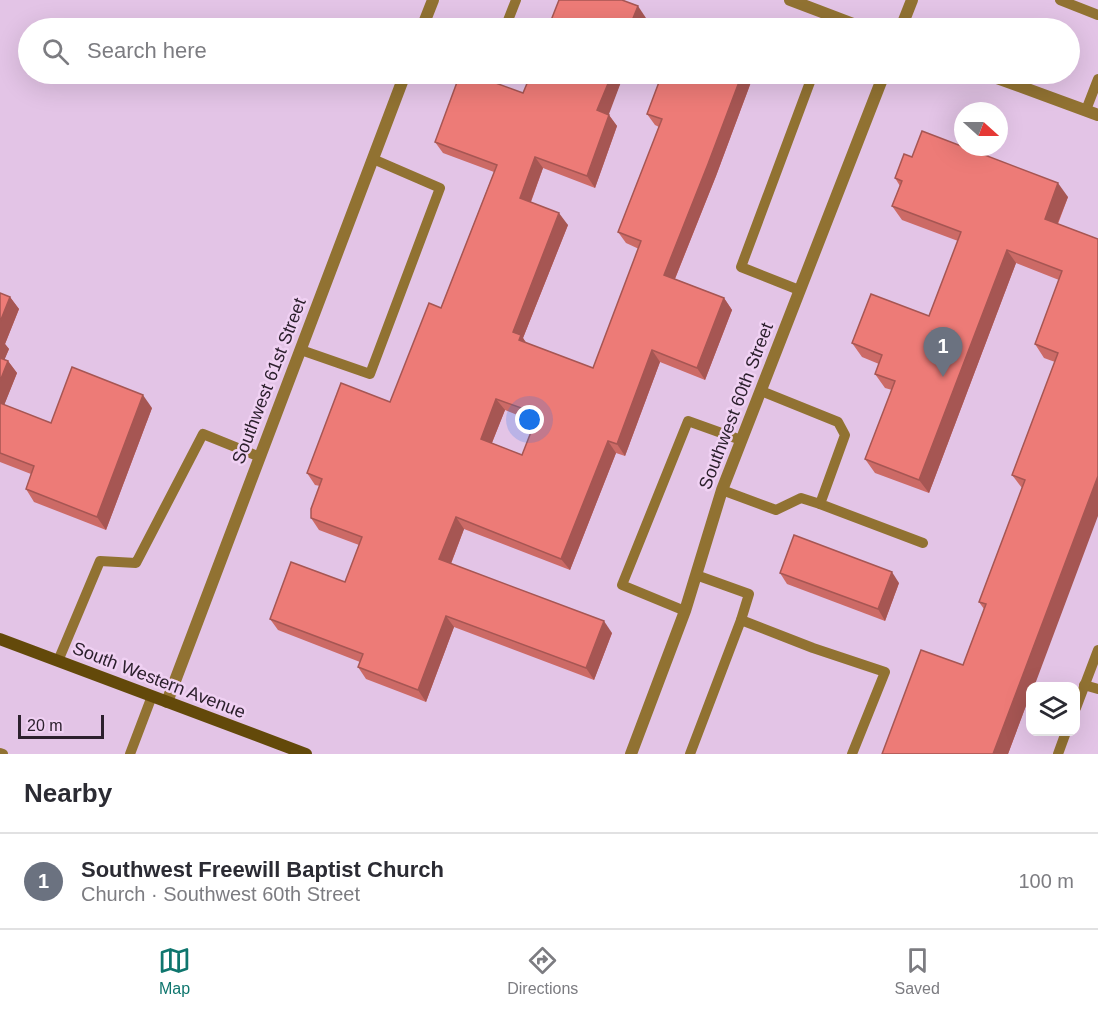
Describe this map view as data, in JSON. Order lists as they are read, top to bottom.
{
  "streets": {
    "main road": ["South Western Avenue"],
    "street": ["Southwest 61st Street", "Southwest 60th Street"]
  },
  "crossings": [
    ["Southwest 61st Street", "South Western Avenue"]
  ],
  "scale_bar": "20 m",
  "north": "right",
  "page": {
    "search": "Search here",
    "pins": "1",
    "scale": "20 m",
    "heading": "Nearby",
    "list": [
      {
        "mark": "1",
        "name": "Southwest Freewill Baptist Church",
        "note": "Church · Southwest 60th Street",
        "value": "100 m"
      }
    ],
    "nav": ["Map", "Directions", "Saved"]
  }
}
